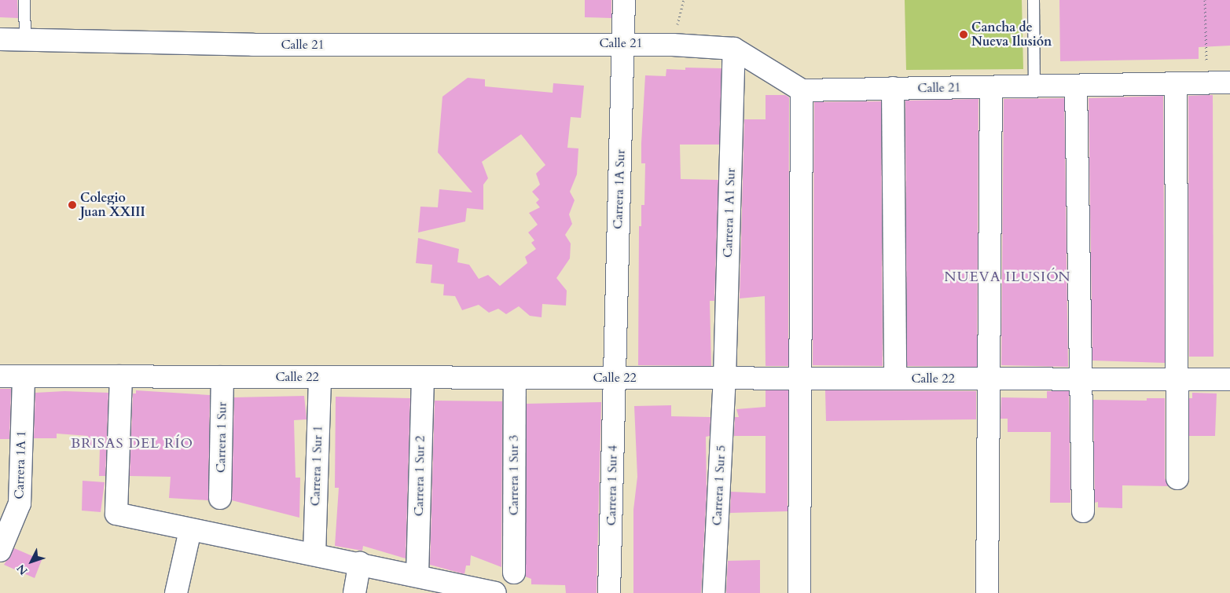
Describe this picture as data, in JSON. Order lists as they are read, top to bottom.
{
  "streets": {
    "street": [
      "Calle 21",
      "Carrera 1A Sur",
      "Carrera 1 A1 Sur",
      "Calle 22",
      "Carrera 1 Sur",
      "Carrera 1A 1",
      "Carrera 1 Sur 1",
      "Carrera 1 Sur 3",
      "Carrera 1 Sur 2",
      "Carrera 1 Sur 4",
      "Carrera 1 Sur 5"
    ]
  },
  "crossings": [
    ["Calle 21", "Carrera 1A Sur"],
    ["Calle 21", "Carrera 1 A1 Sur"],
    ["Carrera 1A Sur", "Calle 22"],
    ["Carrera 1A Sur", "Carrera 1 Sur 4"],
    ["Carrera 1 A1 Sur", "Calle 22"],
    ["Carrera 1 A1 Sur", "Carrera 1 Sur 5"],
    ["Calle 22", "Carrera 1 Sur"],
    ["Calle 22", "Carrera 1A 1"],
    ["Calle 22", "Carrera 1 Sur 1"],
    ["Calle 22", "Carrera 1 Sur 3"],
    ["Calle 22", "Carrera 1 Sur 2"],
    ["Calle 22", "Carrera 1 Sur 4"],
    ["Calle 22", "Carrera 1 Sur 5"]
  ],
  "districts": ["NUEVA ILUSIÓN", "BRISAS DEL RÍO"],
  "places": ["Cancha de Nueva Ilusión", "Colegio Juan XXIII"],
  "north": "bottom left"
}
